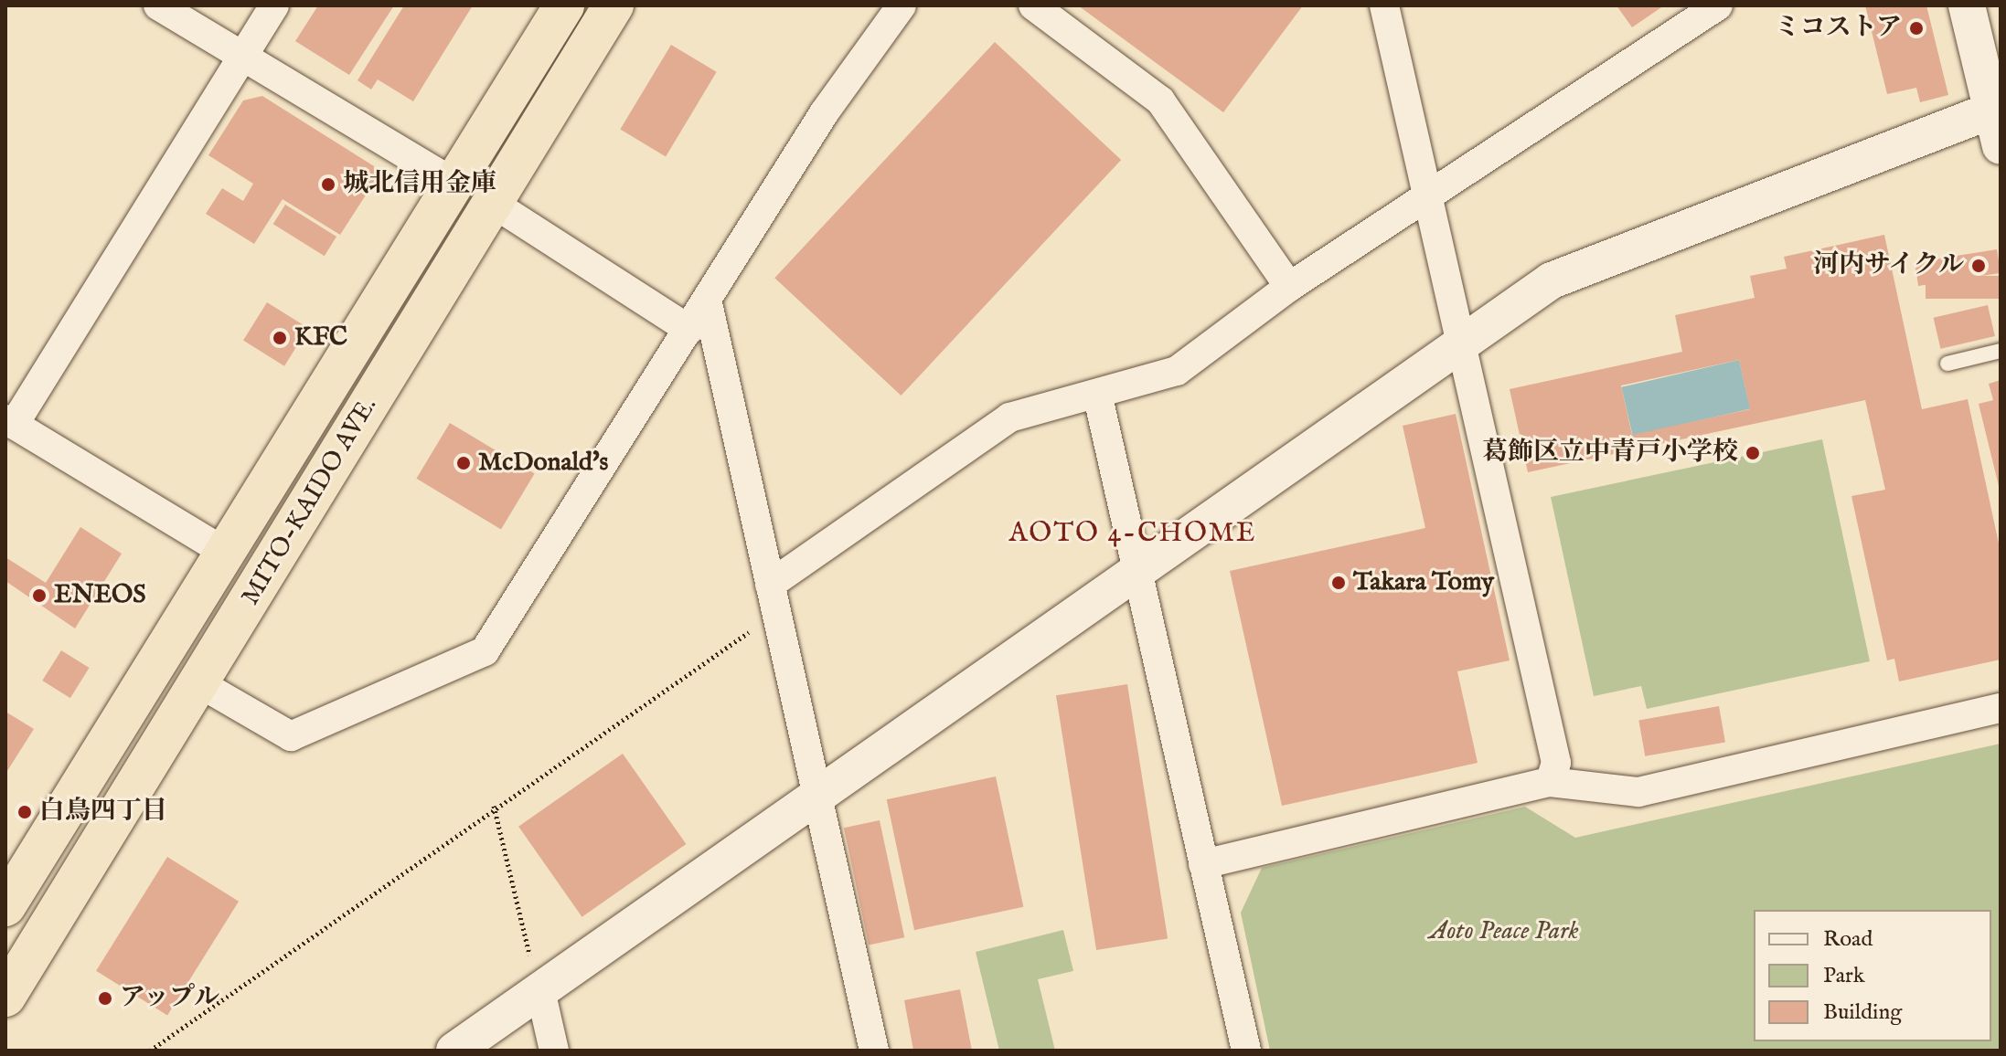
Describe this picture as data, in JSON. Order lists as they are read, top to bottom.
{
  "streets": {
    "highway": ["MITO-KAIDO AVE."]
  },
  "districts": ["AOTO 4-CHOME"],
  "parks": ["Aoto Peace Park"],
  "places": [
    "ミコストア",
    "城北信用金庫",
    "河内サイクル",
    "KFC",
    "葛飾区立中青戸小学校",
    "McDonald's",
    "Takara Tomy",
    "ENEOS",
    "白鳥四丁目",
    "アップル"
  ],
  "legend": ["Road", "Park", "Building"]
}
